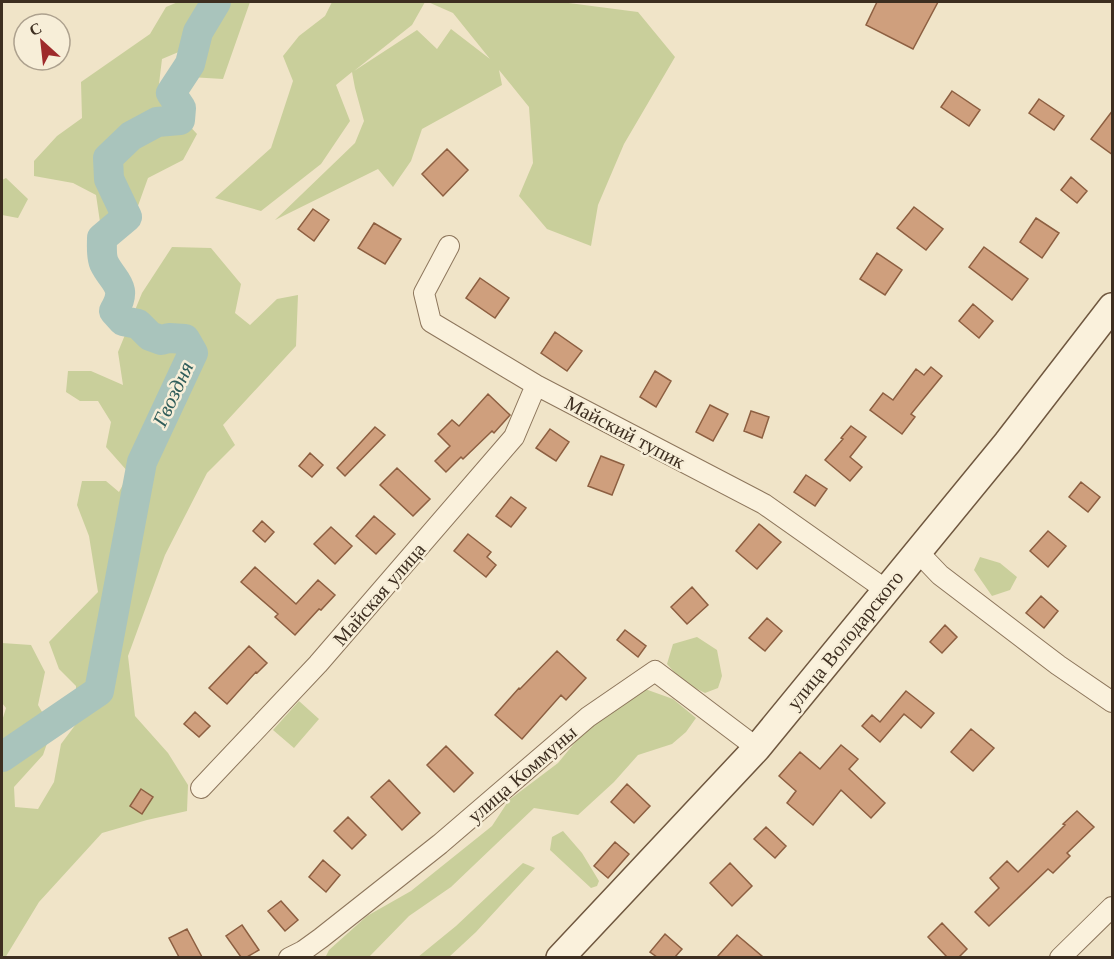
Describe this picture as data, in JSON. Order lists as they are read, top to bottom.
{
  "streets": {
    "main road": ["улица Володарского"],
    "street": ["Майский тупик", "Майская улица", "улица Коммуны"]
  },
  "crossings": [
    ["Майский тупик", "Майская улица"],
    ["Майский тупик", "улица Володарского"],
    ["улица Володарского", "улица Коммуны"]
  ],
  "water": ["Гвоздня"],
  "north": "top left"
}
